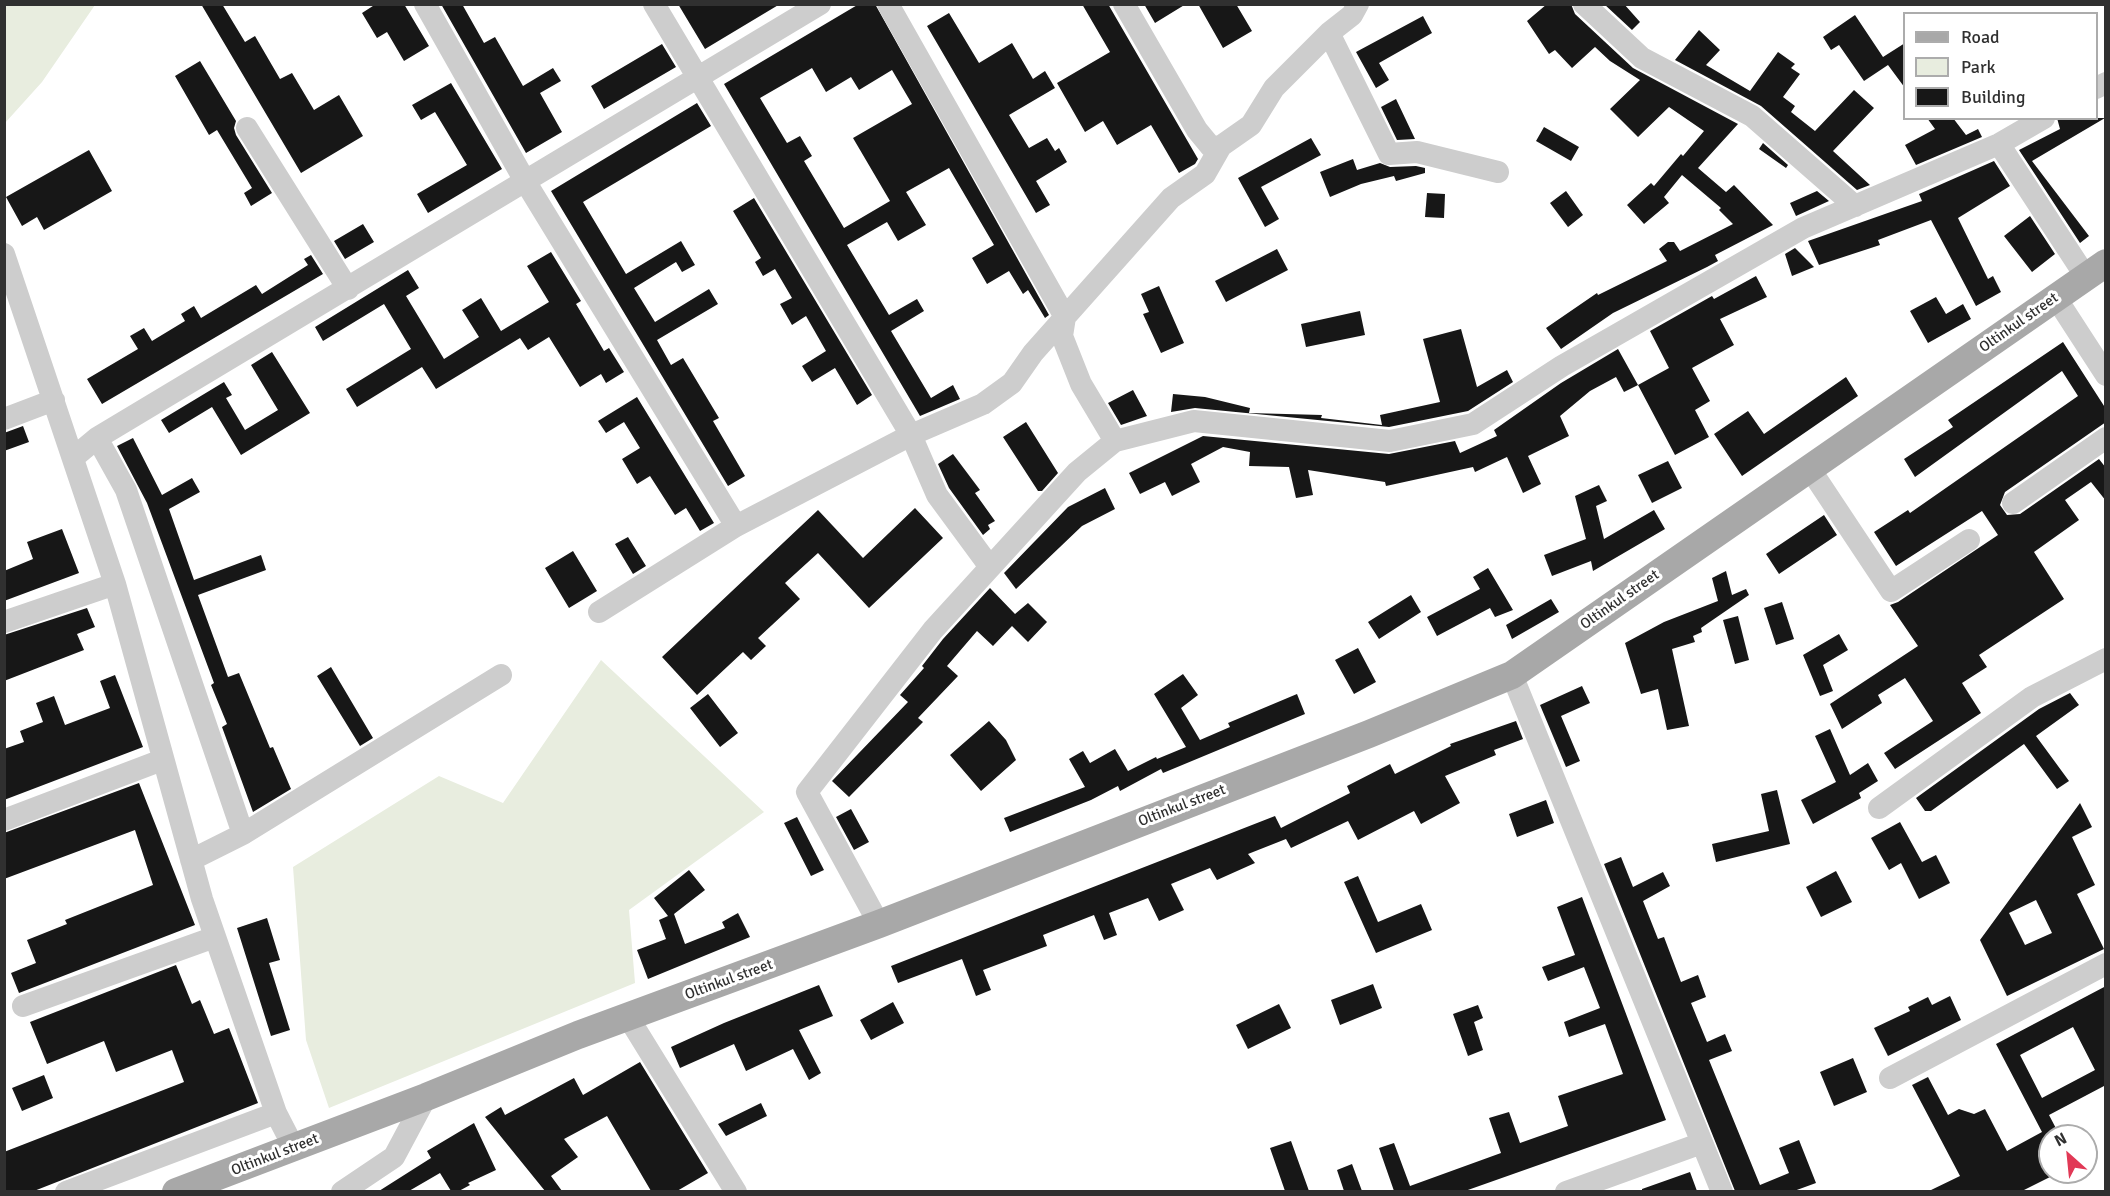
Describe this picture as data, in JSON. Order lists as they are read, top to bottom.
{
  "streets": {
    "main road": ["Oltinkul street"]
  },
  "legend": ["Road", "Park", "Building"],
  "north": "top left"
}
